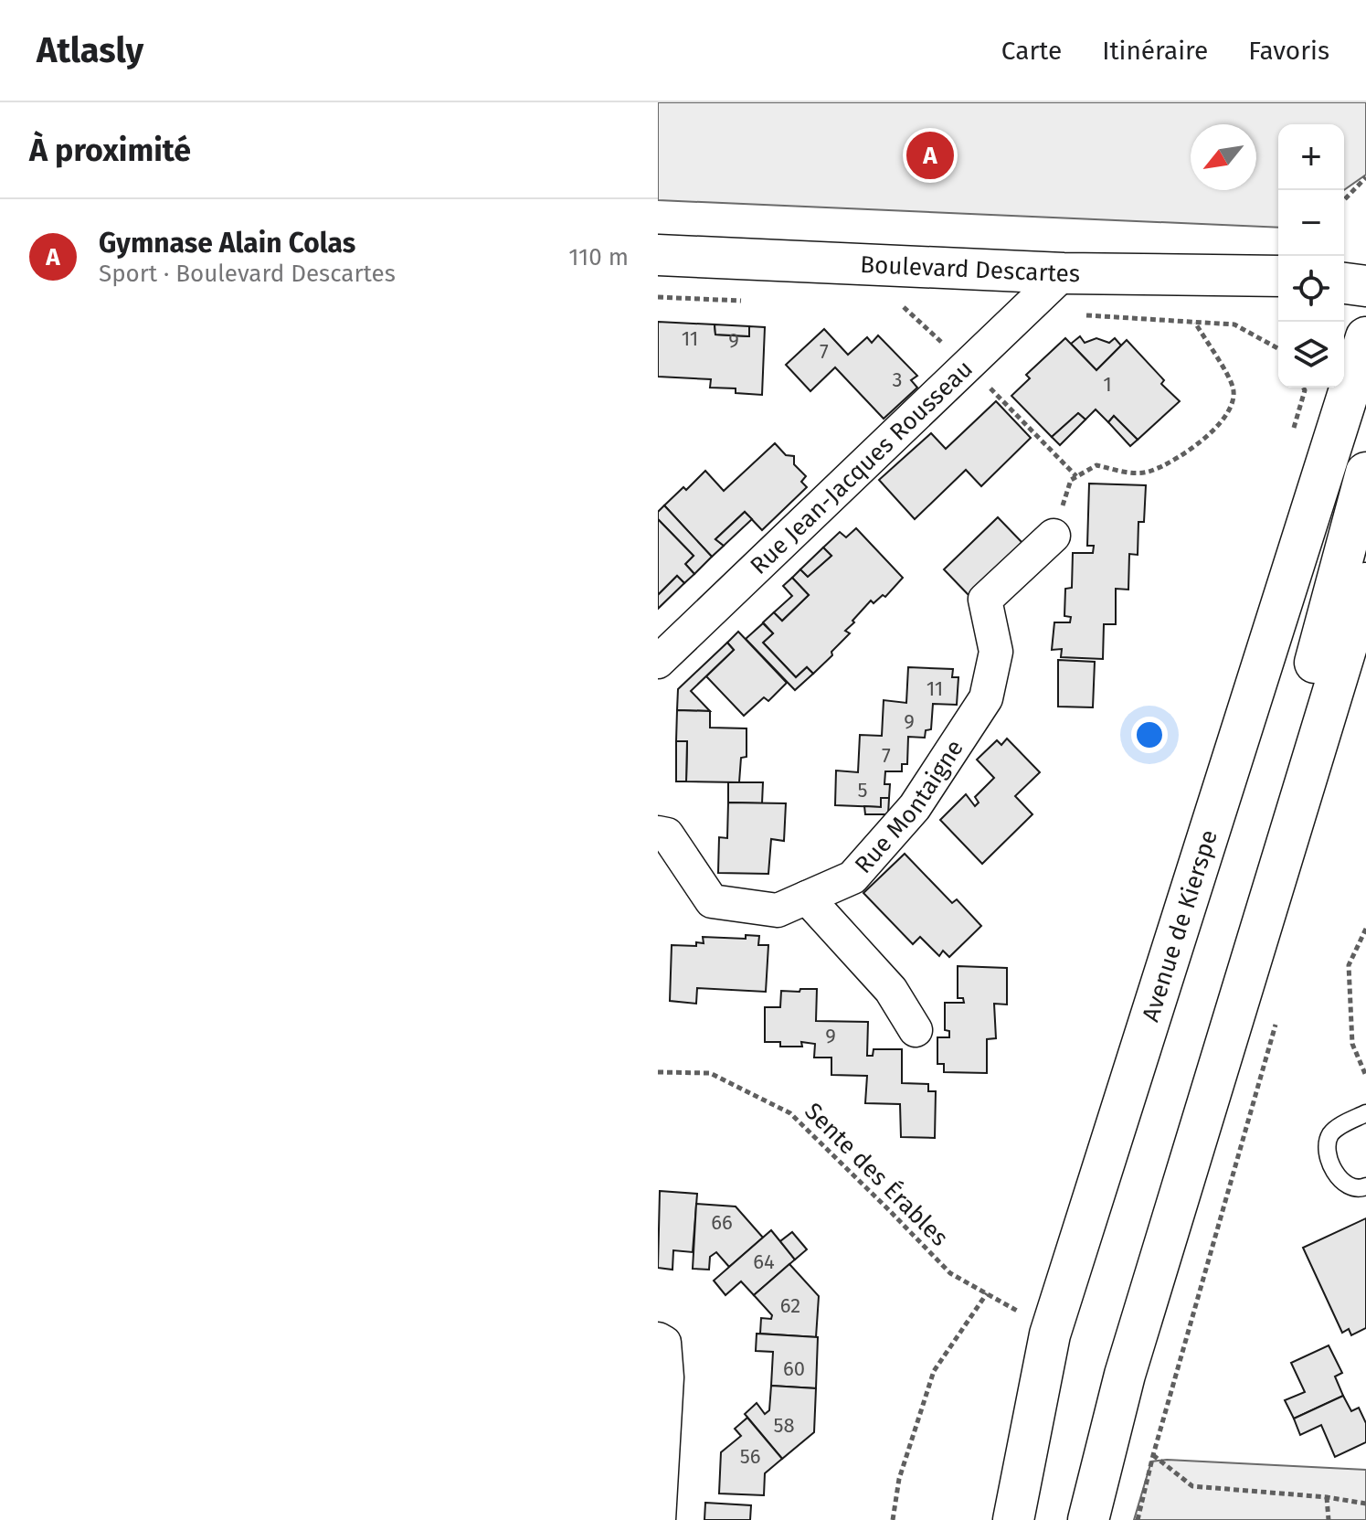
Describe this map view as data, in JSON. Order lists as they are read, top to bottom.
{
  "streets": {
    "main road": ["Boulevard Descartes", "Avenue de Kierspe"],
    "street": ["Rue Jean-Jacques Rousseau", "Rue Montaigne"],
    "path": ["Sente des Érables"]
  },
  "crossings": [
    ["Boulevard Descartes", "Rue Jean-Jacques Rousseau"]
  ],
  "house_numbers": [
    "11",
    "9",
    "7",
    "3",
    "1",
    "11",
    "9",
    "7",
    "5",
    "9",
    "66",
    "64",
    "62",
    "60",
    "58",
    "56"
  ],
  "north": "bottom left",
  "page": {
    "header": "Atlasly",
    "nav": ["Carte", "Itinéraire", "Favoris"],
    "heading": "À proximité",
    "map_buttons": ["+", "−"],
    "pins": "A",
    "list": [
      {
        "mark": "A",
        "name": "Gymnase Alain Colas",
        "note": "Sport · Boulevard Descartes",
        "value": "110 m"
      }
    ]
  }
}
